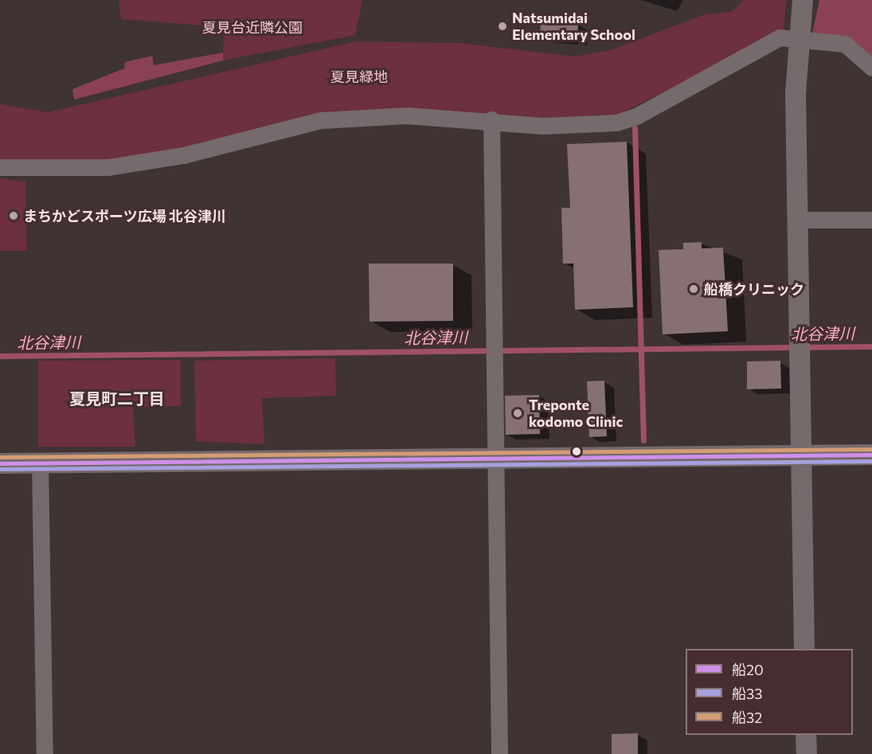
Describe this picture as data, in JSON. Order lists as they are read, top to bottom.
{
  "districts": ["夏見町二丁目"],
  "water": ["北谷津川"],
  "parks": ["夏見台近隣公園", "夏見緑地"],
  "places": [
    "Natsumidai Elementary School",
    "まちかどスポーツ広場 北谷津川",
    "船橋クリニック",
    "Treponte kodomo Clinic"
  ],
  "lines": ["transit line 船32", "transit line 船20", "transit line 船33"],
  "legend": ["船20", "船33", "船32"]
}
